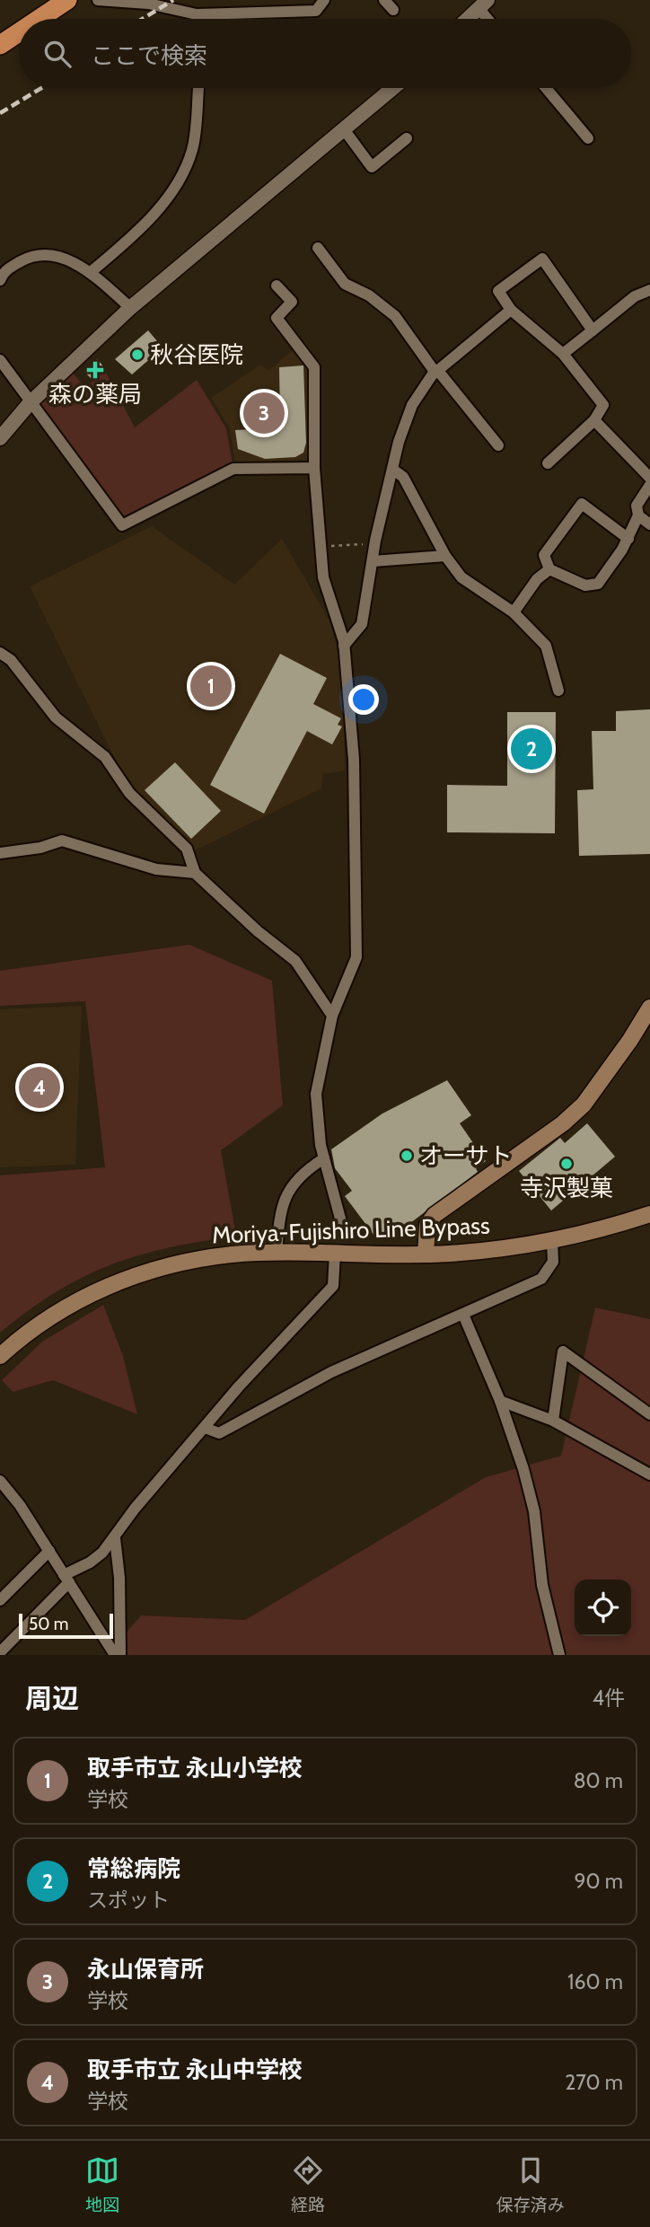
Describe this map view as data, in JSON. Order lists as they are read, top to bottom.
{
  "streets": {
    "main road": ["Moriya-Fujishiro Line Bypass"]
  },
  "places": {
    "other": ["秋谷医院", "オーサト", "寺沢製菓"],
    "health": ["森の薬局"]
  },
  "scale_bar": "50 m",
  "page": {
    "search": "ここで検索",
    "pins": [
      "3",
      "1",
      "2",
      "4"
    ],
    "scale": "50 m",
    "heading": ["周辺", "4件"],
    "list": [
      {
        "mark": "1",
        "name": "取手市立 永山小学校",
        "note": "学校",
        "value": "80 m"
      },
      {
        "mark": "2",
        "name": "常総病院",
        "note": "スポット",
        "value": "90 m"
      },
      {
        "mark": "3",
        "name": "永山保育所",
        "note": "学校",
        "value": "160 m"
      },
      {
        "mark": "4",
        "name": "取手市立 永山中学校",
        "note": "学校",
        "value": "270 m"
      }
    ],
    "nav": ["地図", "経路", "保存済み"]
  }
}
